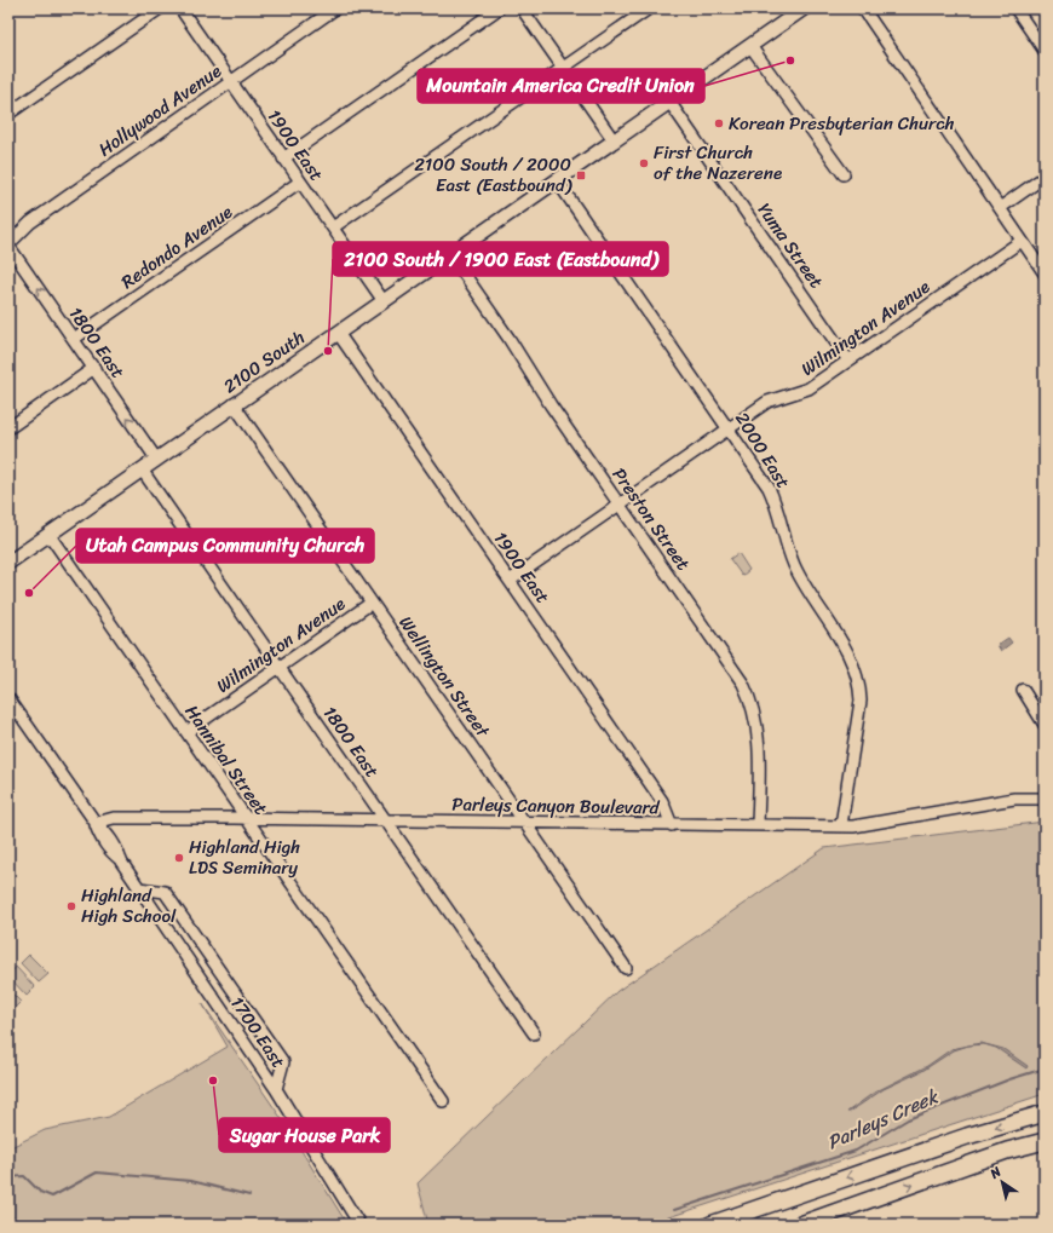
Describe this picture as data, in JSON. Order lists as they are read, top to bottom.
{
  "streets": {
    "main road": ["2100 South"],
    "street": [
      "Hollywood Avenue",
      "1900 East",
      "Yuma Street",
      "Redondo Avenue",
      "Wilmington Avenue",
      "1800 East",
      "2000 East",
      "Preston Street",
      "Wellington Street",
      "Hannibal Street",
      "Parleys Canyon Boulevard",
      "1700 East"
    ]
  },
  "crossings": [
    ["Hollywood Avenue", "1900 East"],
    ["Hollywood Avenue", "1800 East"],
    ["1900 East", "Redondo Avenue"],
    ["1900 East", "Wilmington Avenue"],
    ["1900 East", "2100 South"],
    ["1900 East", "Parleys Canyon Boulevard"],
    ["Yuma Street", "Wilmington Avenue"],
    ["Yuma Street", "2100 South"],
    ["Redondo Avenue", "1800 East"],
    ["Wilmington Avenue", "1800 East"],
    ["Wilmington Avenue", "2000 East"],
    ["Wilmington Avenue", "Preston Street"],
    ["Wilmington Avenue", "Wellington Street"],
    ["Wilmington Avenue", "Hannibal Street"],
    ["1800 East", "2100 South"],
    ["1800 East", "Parleys Canyon Boulevard"],
    ["2100 South", "2000 East"],
    ["2100 South", "Preston Street"],
    ["2100 South", "Wellington Street"],
    ["2100 South", "Hannibal Street"],
    ["2000 East", "Parleys Canyon Boulevard"],
    ["Preston Street", "Parleys Canyon Boulevard"],
    ["Wellington Street", "Parleys Canyon Boulevard"],
    ["Hannibal Street", "Parleys Canyon Boulevard"],
    ["Parleys Canyon Boulevard", "1700 East"]
  ],
  "water": ["Parleys Creek"],
  "places": {
    "other": [
      "Mountain America Credit Union",
      "Korean Presbyterian Church",
      "First Church of the Nazerene",
      "2100 South / 1900 East (Eastbound)",
      "Utah Campus Community Church",
      "Highland High LDS Seminary",
      "Highland High School",
      "Sugar House Park"
    ],
    "transit": ["2100 South / 2000 East (Eastbound)"]
  },
  "north": "top left"
}
